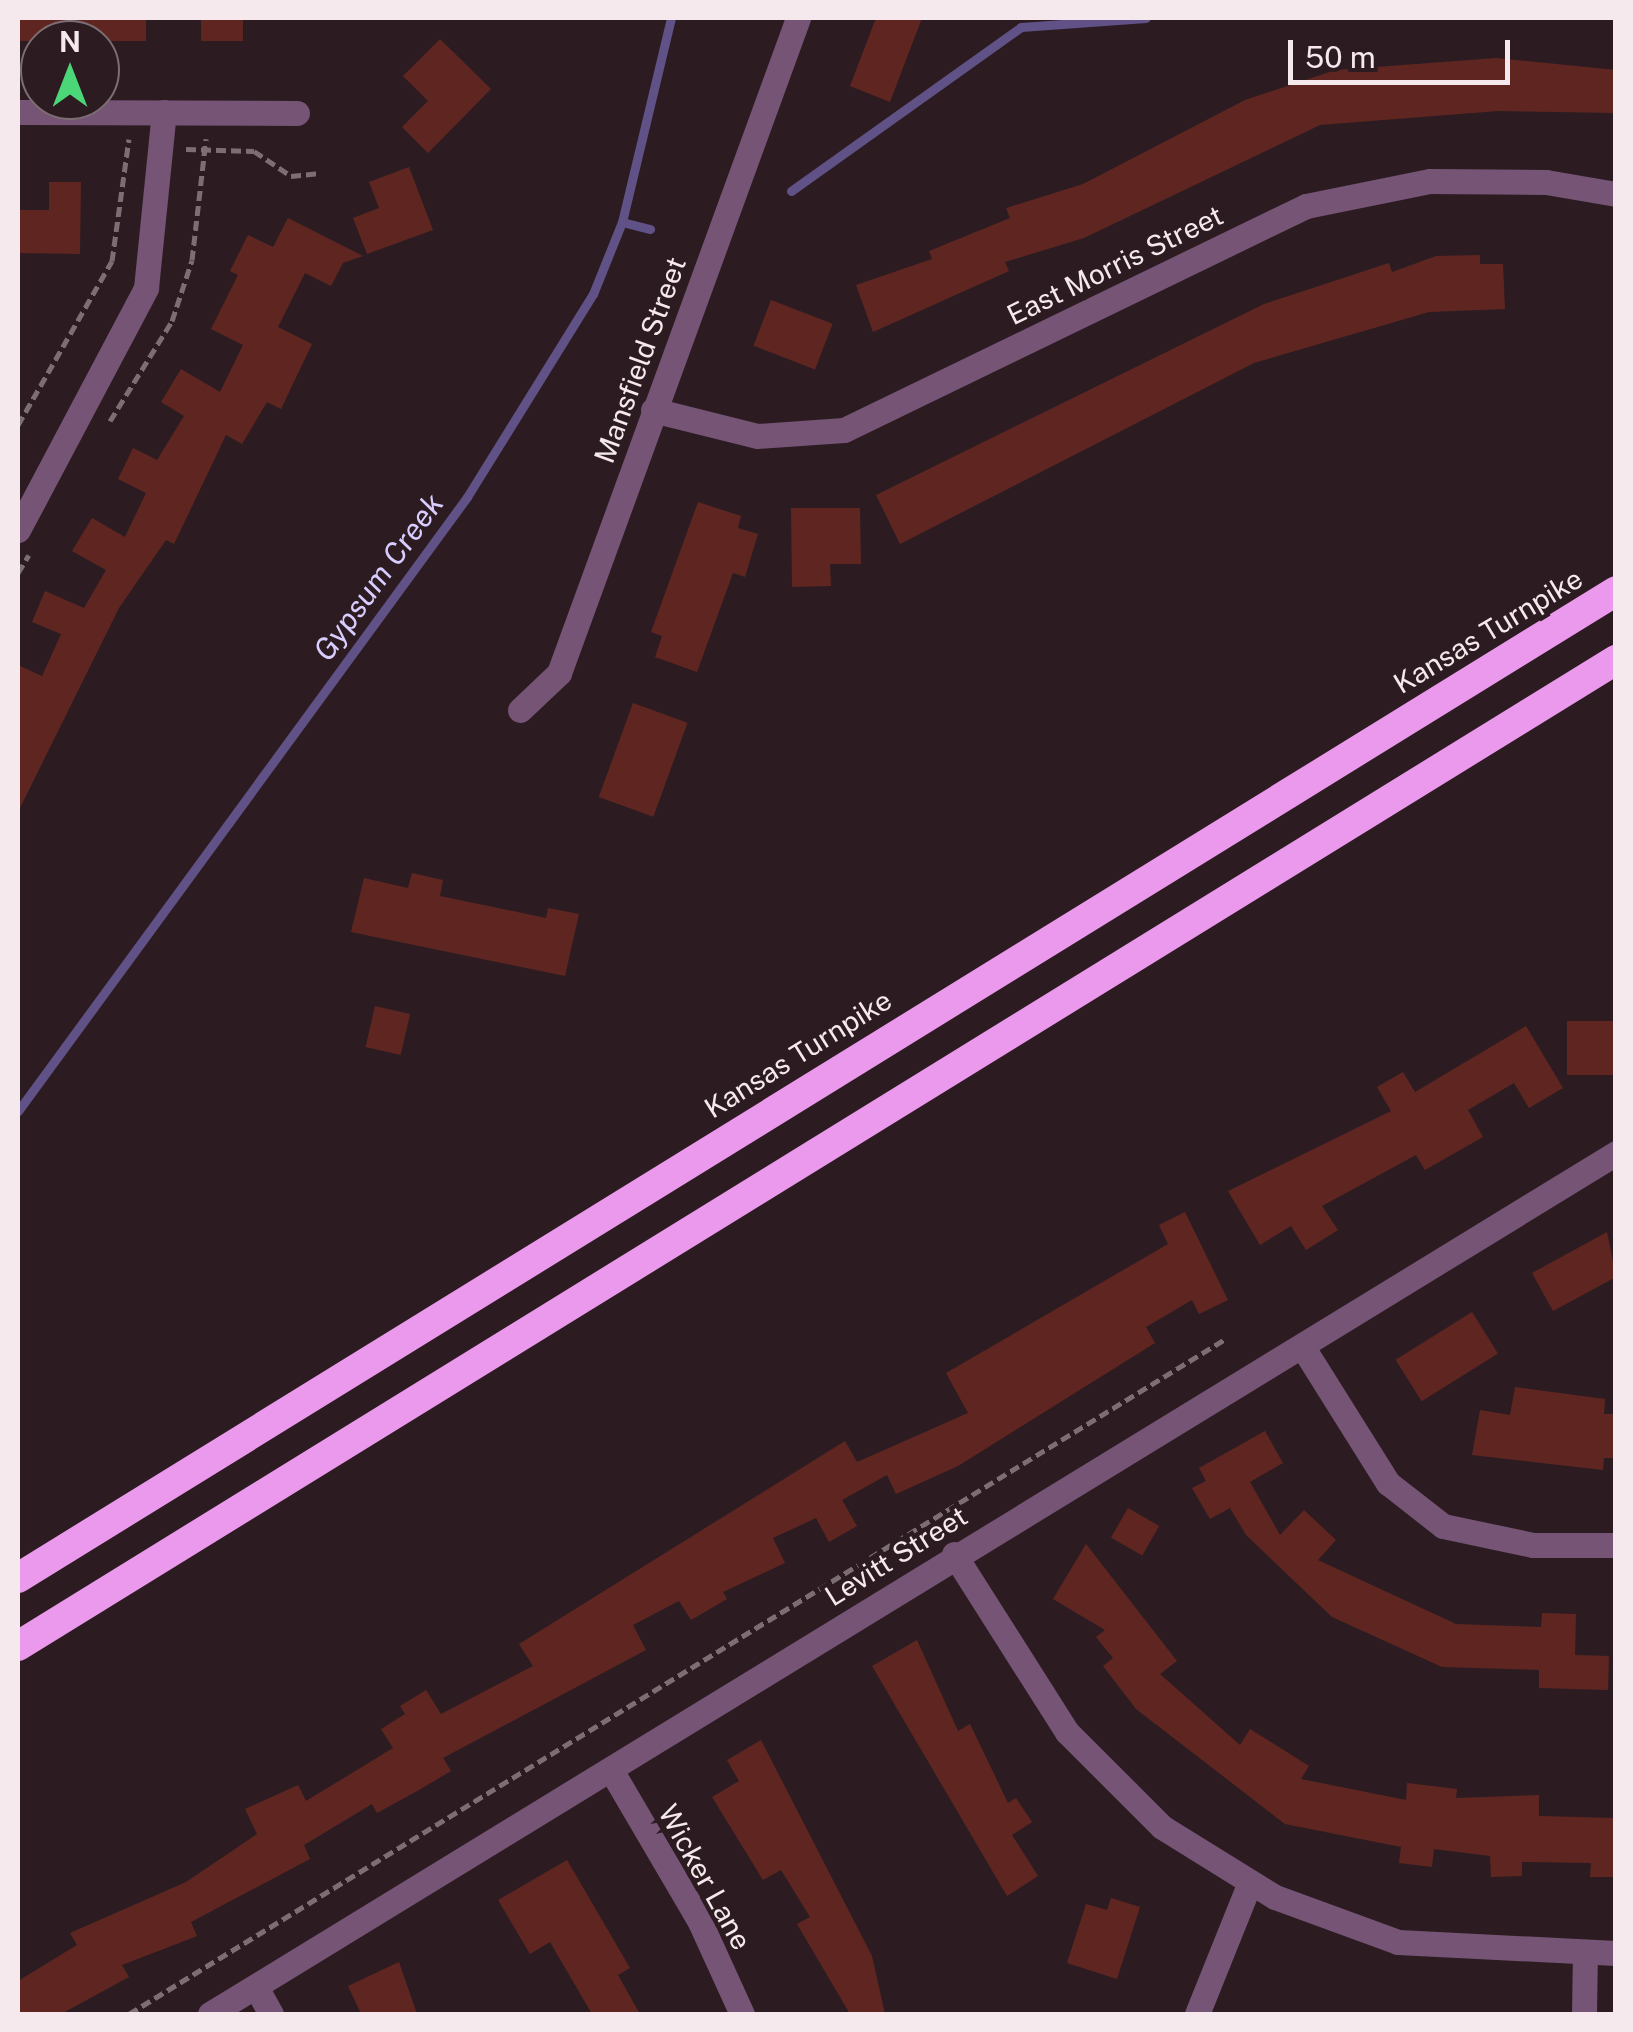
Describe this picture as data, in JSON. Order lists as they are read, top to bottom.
{
  "streets": {
    "highway": ["Kansas Turnpike"],
    "street": [
      "East Morris Street",
      "Mansfield Street",
      "Levitt Street",
      "Wicker Lane"
    ]
  },
  "crossings": [
    ["East Morris Street", "Mansfield Street"],
    ["Levitt Street", "Wicker Lane"]
  ],
  "water": ["Gypsum Creek"],
  "scale_bar": "50 m",
  "north": "top"
}
